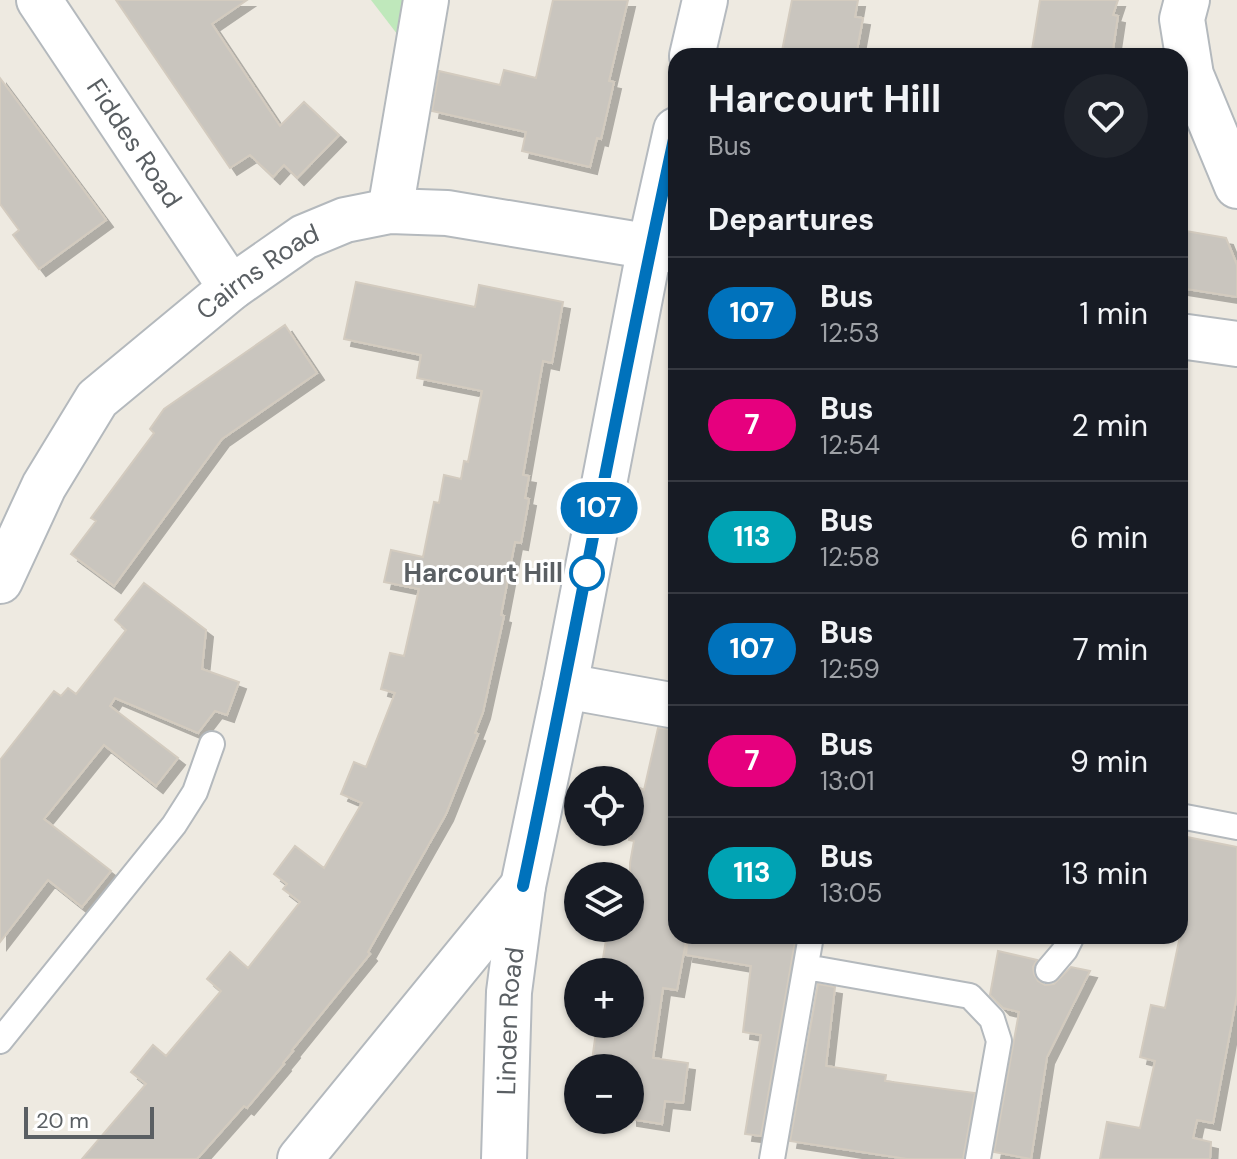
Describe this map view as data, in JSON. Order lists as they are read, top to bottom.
{
  "streets": {
    "street": ["Fiddes Road", "Cairns Road", "Linden Road"]
  },
  "crossings": [
    ["Fiddes Road", "Cairns Road"],
    ["Cairns Road", "Linden Road"]
  ],
  "places": ["Harcourt Hill"],
  "lines": ["bus line 107"],
  "scale_bar": "20 m",
  "page": {
    "on_map": "107",
    "heading": [
      ["Harcourt Hill", "Bus"],
      "Departures"
    ],
    "list": [
      {
        "mark": "107",
        "name": "Bus",
        "note": "12:53",
        "value": "1 min"
      },
      {
        "mark": "7",
        "name": "Bus",
        "note": "12:54",
        "value": "2 min"
      },
      {
        "mark": "113",
        "name": "Bus",
        "note": "12:58",
        "value": "6 min"
      },
      {
        "mark": "107",
        "name": "Bus",
        "note": "12:59",
        "value": "7 min"
      },
      {
        "mark": "7",
        "name": "Bus",
        "note": "13:01",
        "value": "9 min"
      },
      {
        "mark": "113",
        "name": "Bus",
        "note": "13:05",
        "value": "13 min"
      }
    ],
    "map_buttons": ["+", "−"],
    "scale": "20 m"
  }
}
